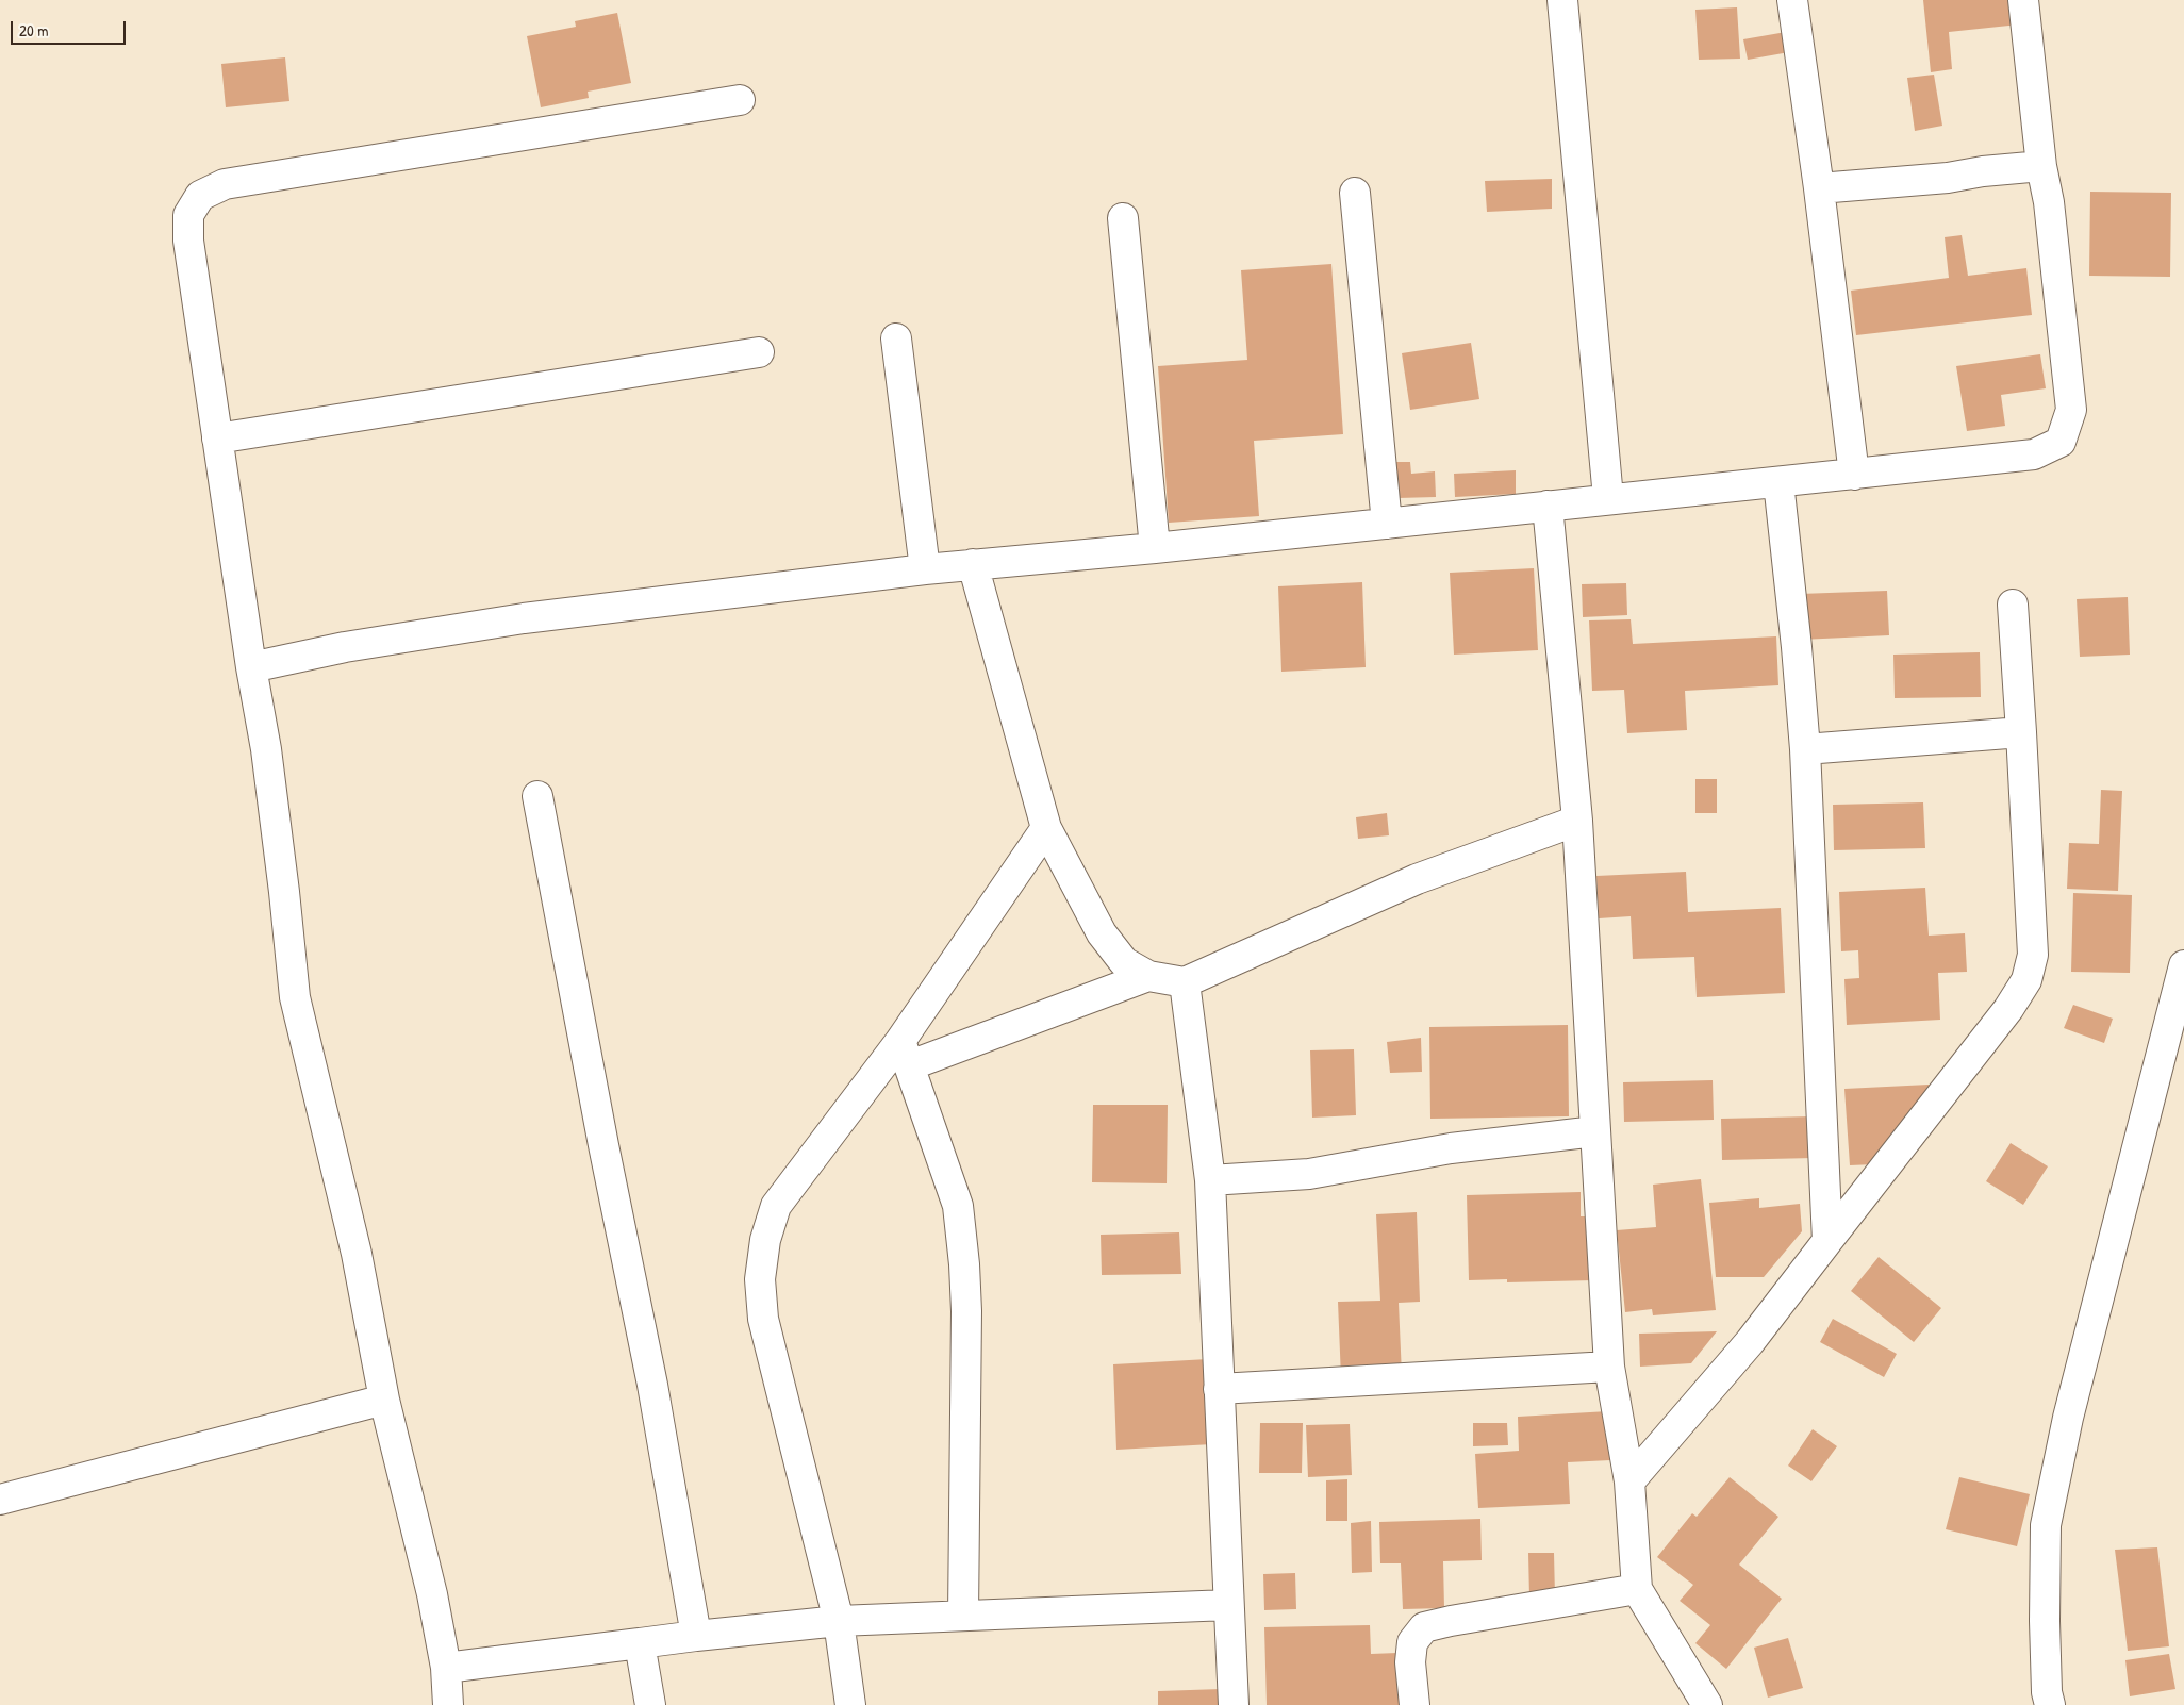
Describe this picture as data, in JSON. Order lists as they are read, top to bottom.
{
  "scale_bar": "20 m"
}
